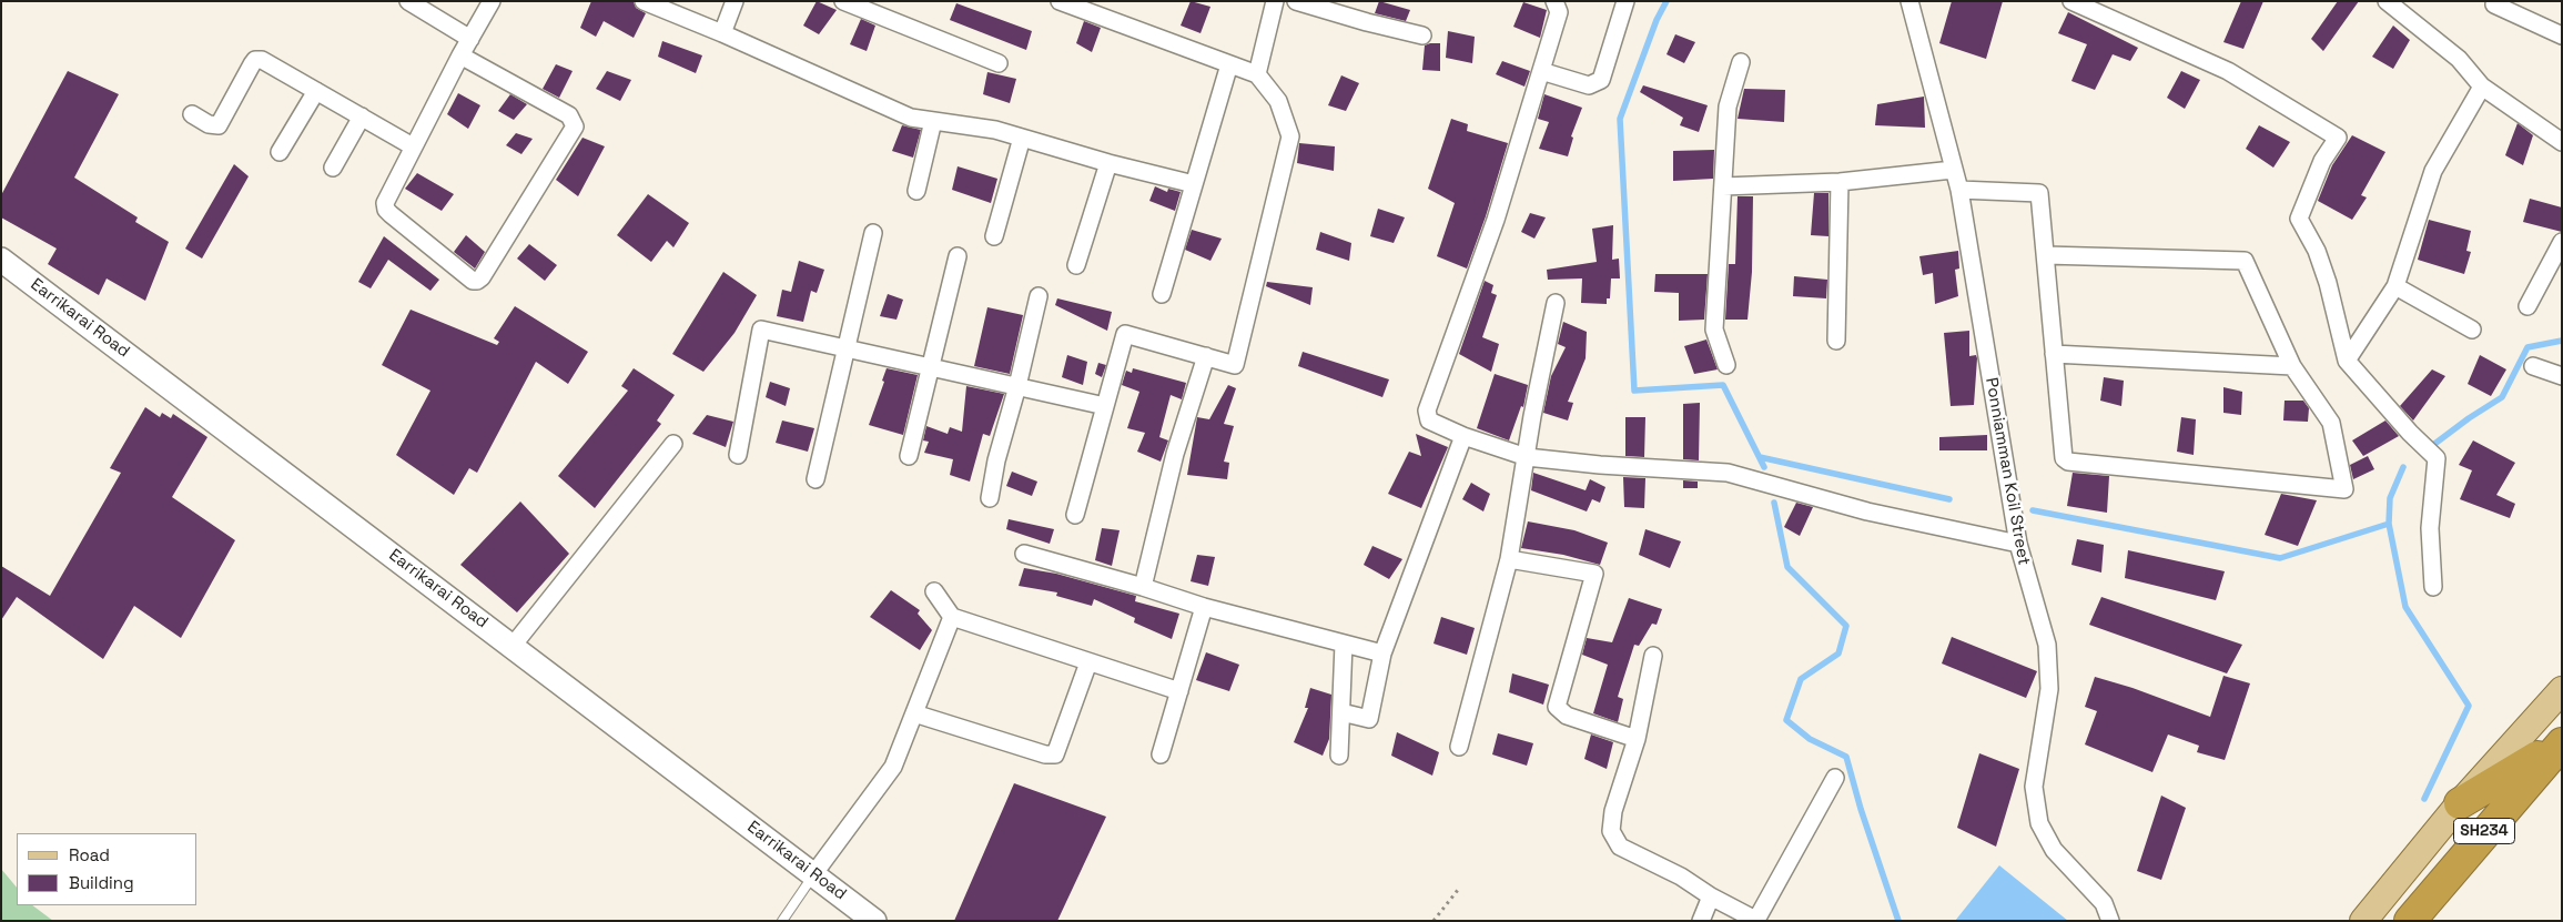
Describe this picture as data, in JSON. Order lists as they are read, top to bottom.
{
  "streets": {
    "highway": ["SH234"],
    "main road": ["Earrikarai Road"],
    "street": ["Ponniamman Koil Street"]
  },
  "legend": ["Road", "Building"]
}
